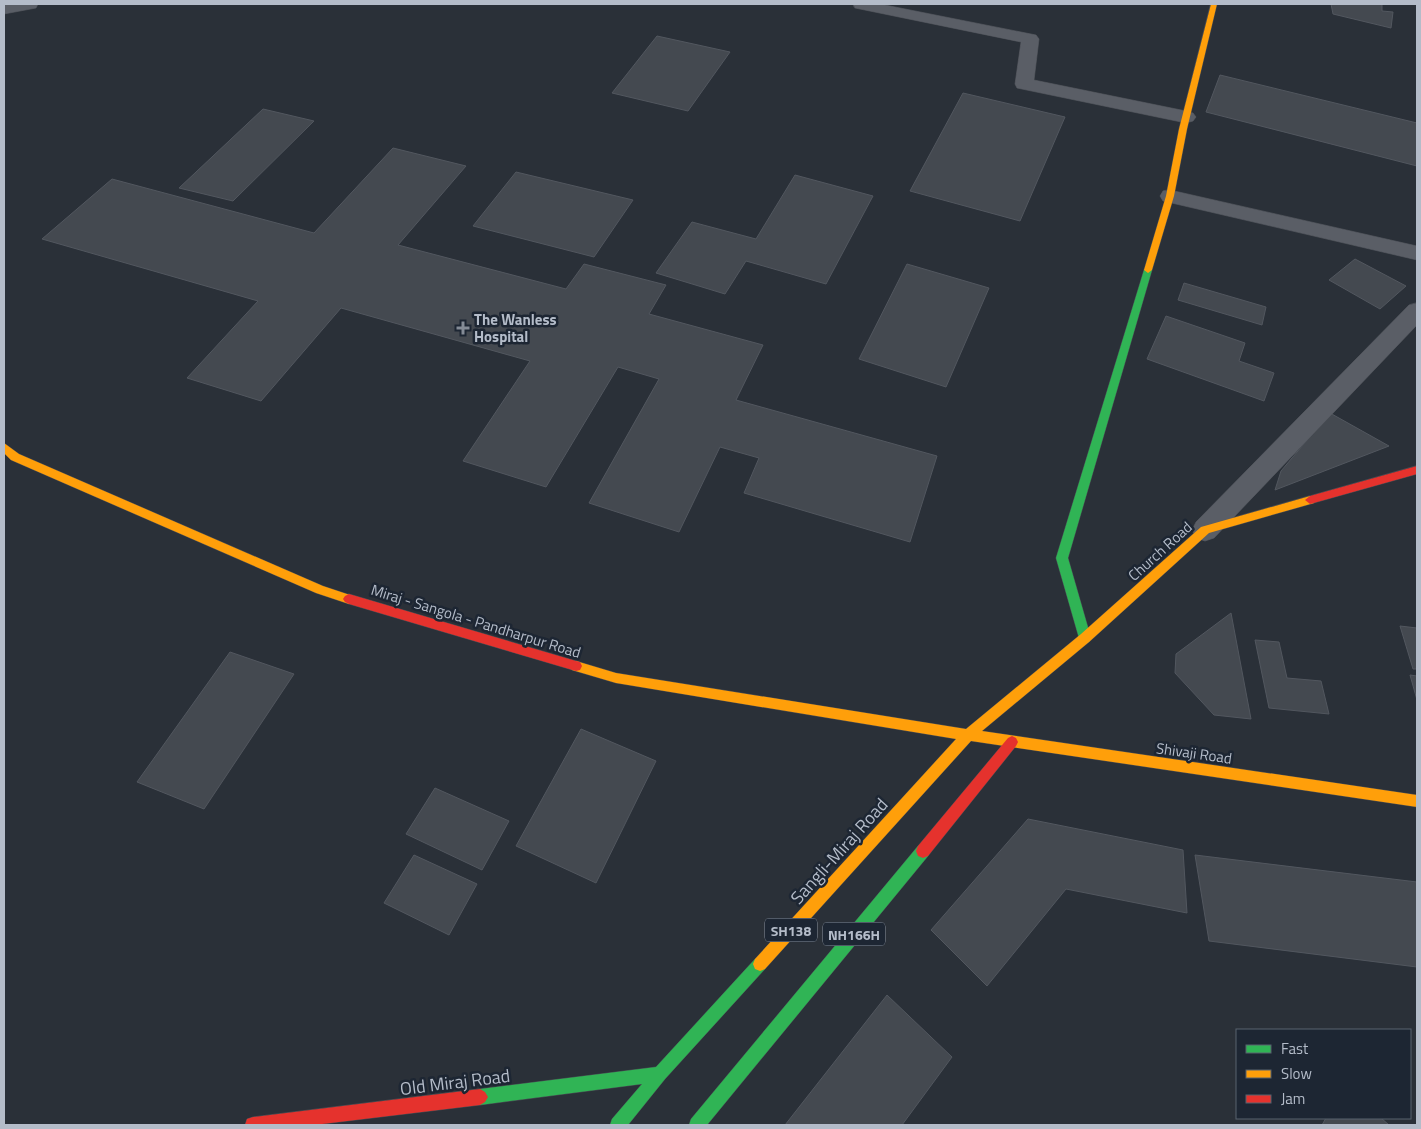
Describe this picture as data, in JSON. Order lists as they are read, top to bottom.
{
  "streets": {
    "main road": [
      "Church Road",
      "Miraj - Sangola - Pandharpur Road",
      "Shivaji Road",
      "Sangli-Miraj Road",
      "SH138",
      "NH166H",
      "Old Miraj Road"
    ]
  },
  "crossings": [
    ["Church Road", "Miraj - Sangola - Pandharpur Road"],
    ["Church Road", "Shivaji Road"],
    ["Church Road", "Sangli-Miraj Road"],
    ["Miraj - Sangola - Pandharpur Road", "Shivaji Road"],
    ["Miraj - Sangola - Pandharpur Road", "Sangli-Miraj Road"],
    ["Shivaji Road", "Sangli-Miraj Road"],
    ["Shivaji Road", "NH166H"],
    ["Sangli-Miraj Road", "Old Miraj Road"]
  ],
  "places": {
    "health": ["The Wanless Hospital"]
  },
  "legend": ["Fast", "Slow", "Jam"]
}
